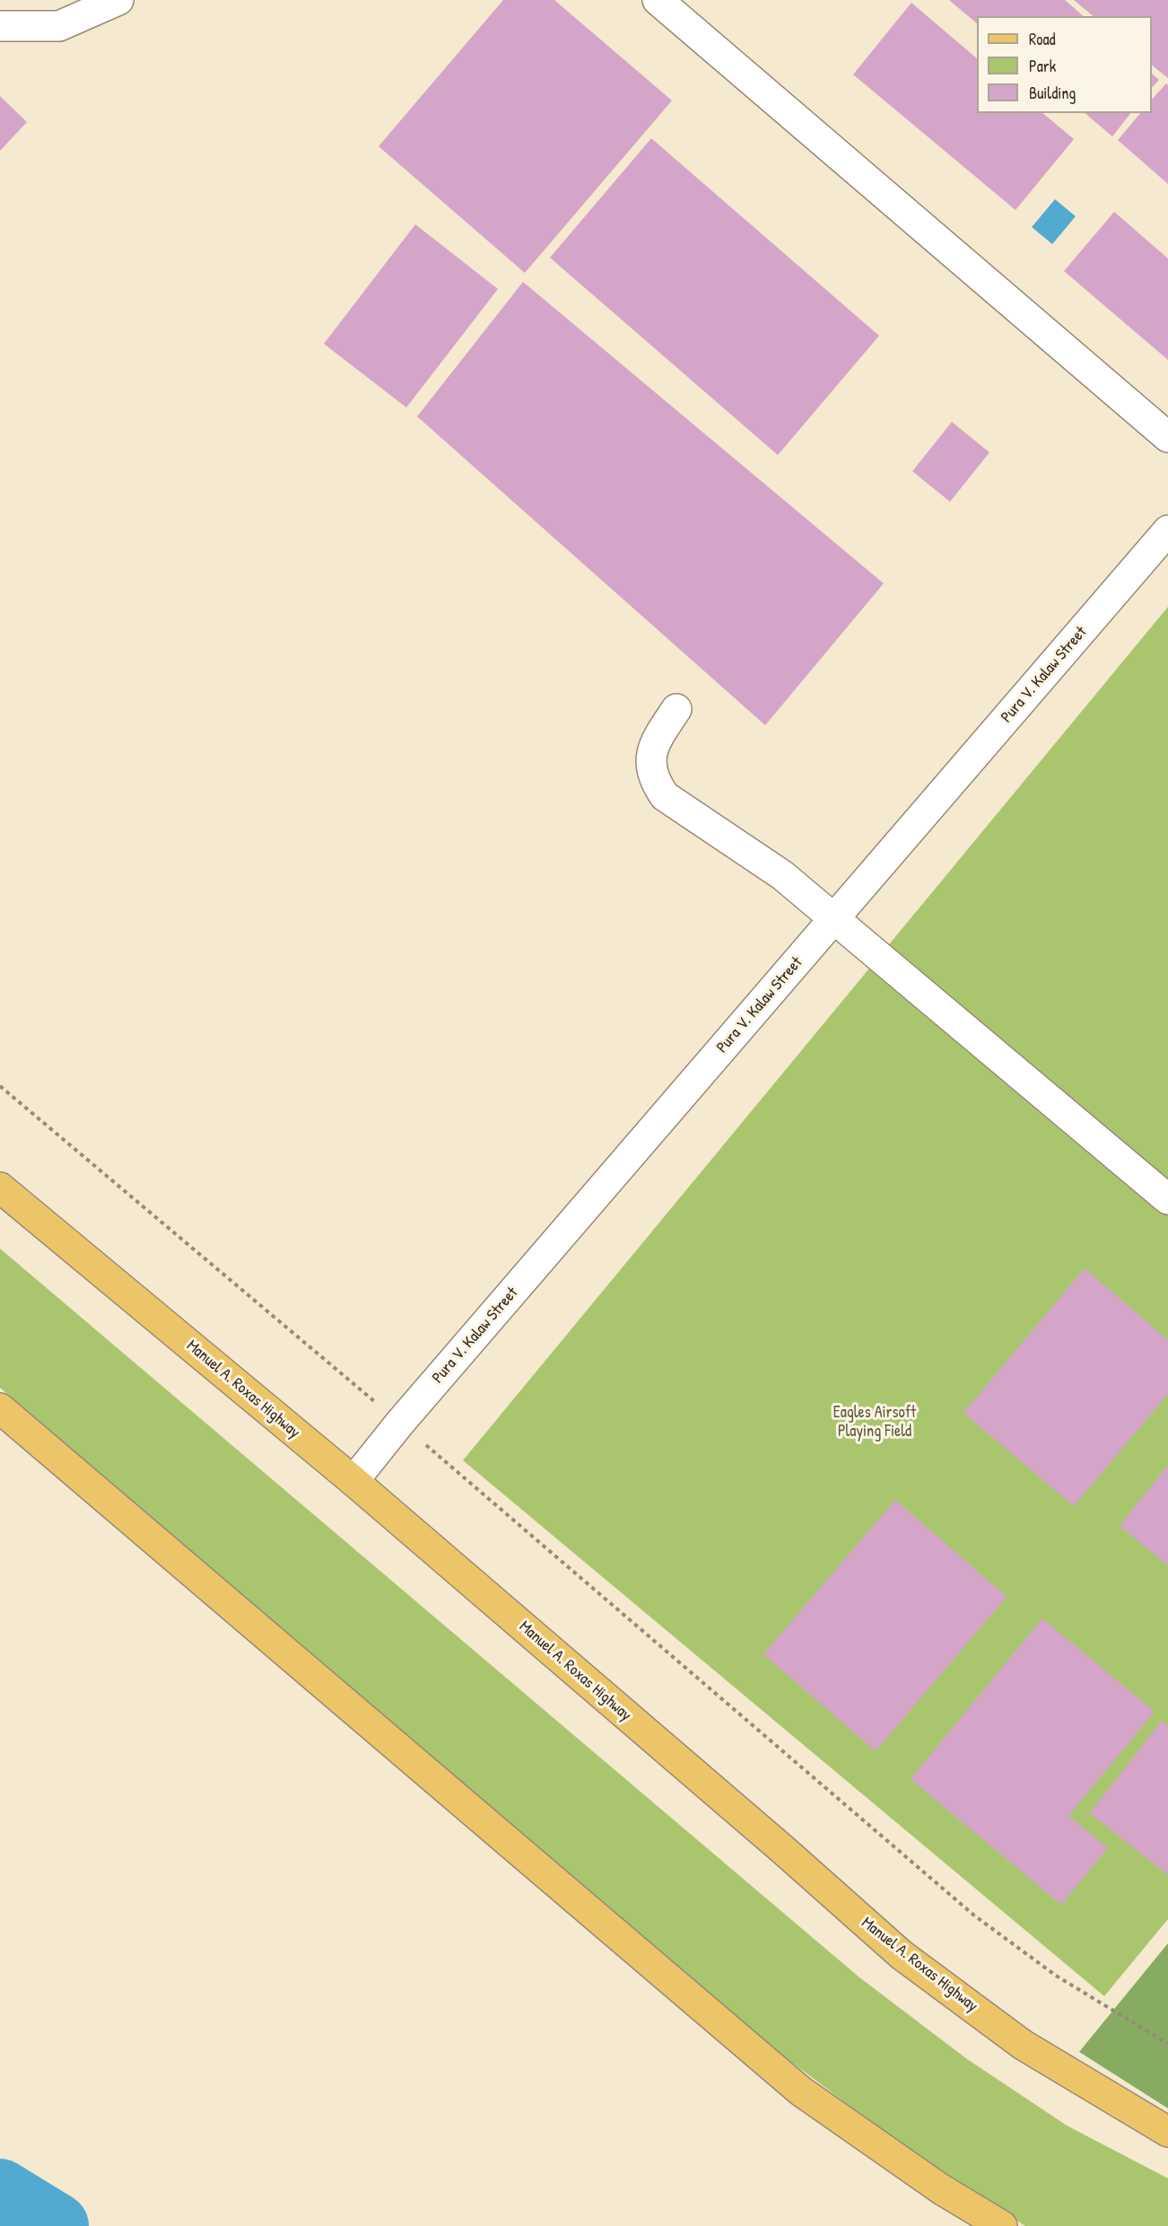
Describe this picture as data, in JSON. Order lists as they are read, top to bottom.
{
  "streets": {
    "main road": ["Manuel A. Roxas Highway"],
    "street": ["Pura V. Kalaw Street"]
  },
  "crossings": [
    ["Pura V. Kalaw Street", "Manuel A. Roxas Highway"]
  ],
  "parks": ["Eagles Airsoft Playing Field"],
  "legend": ["Road", "Park", "Building"]
}
